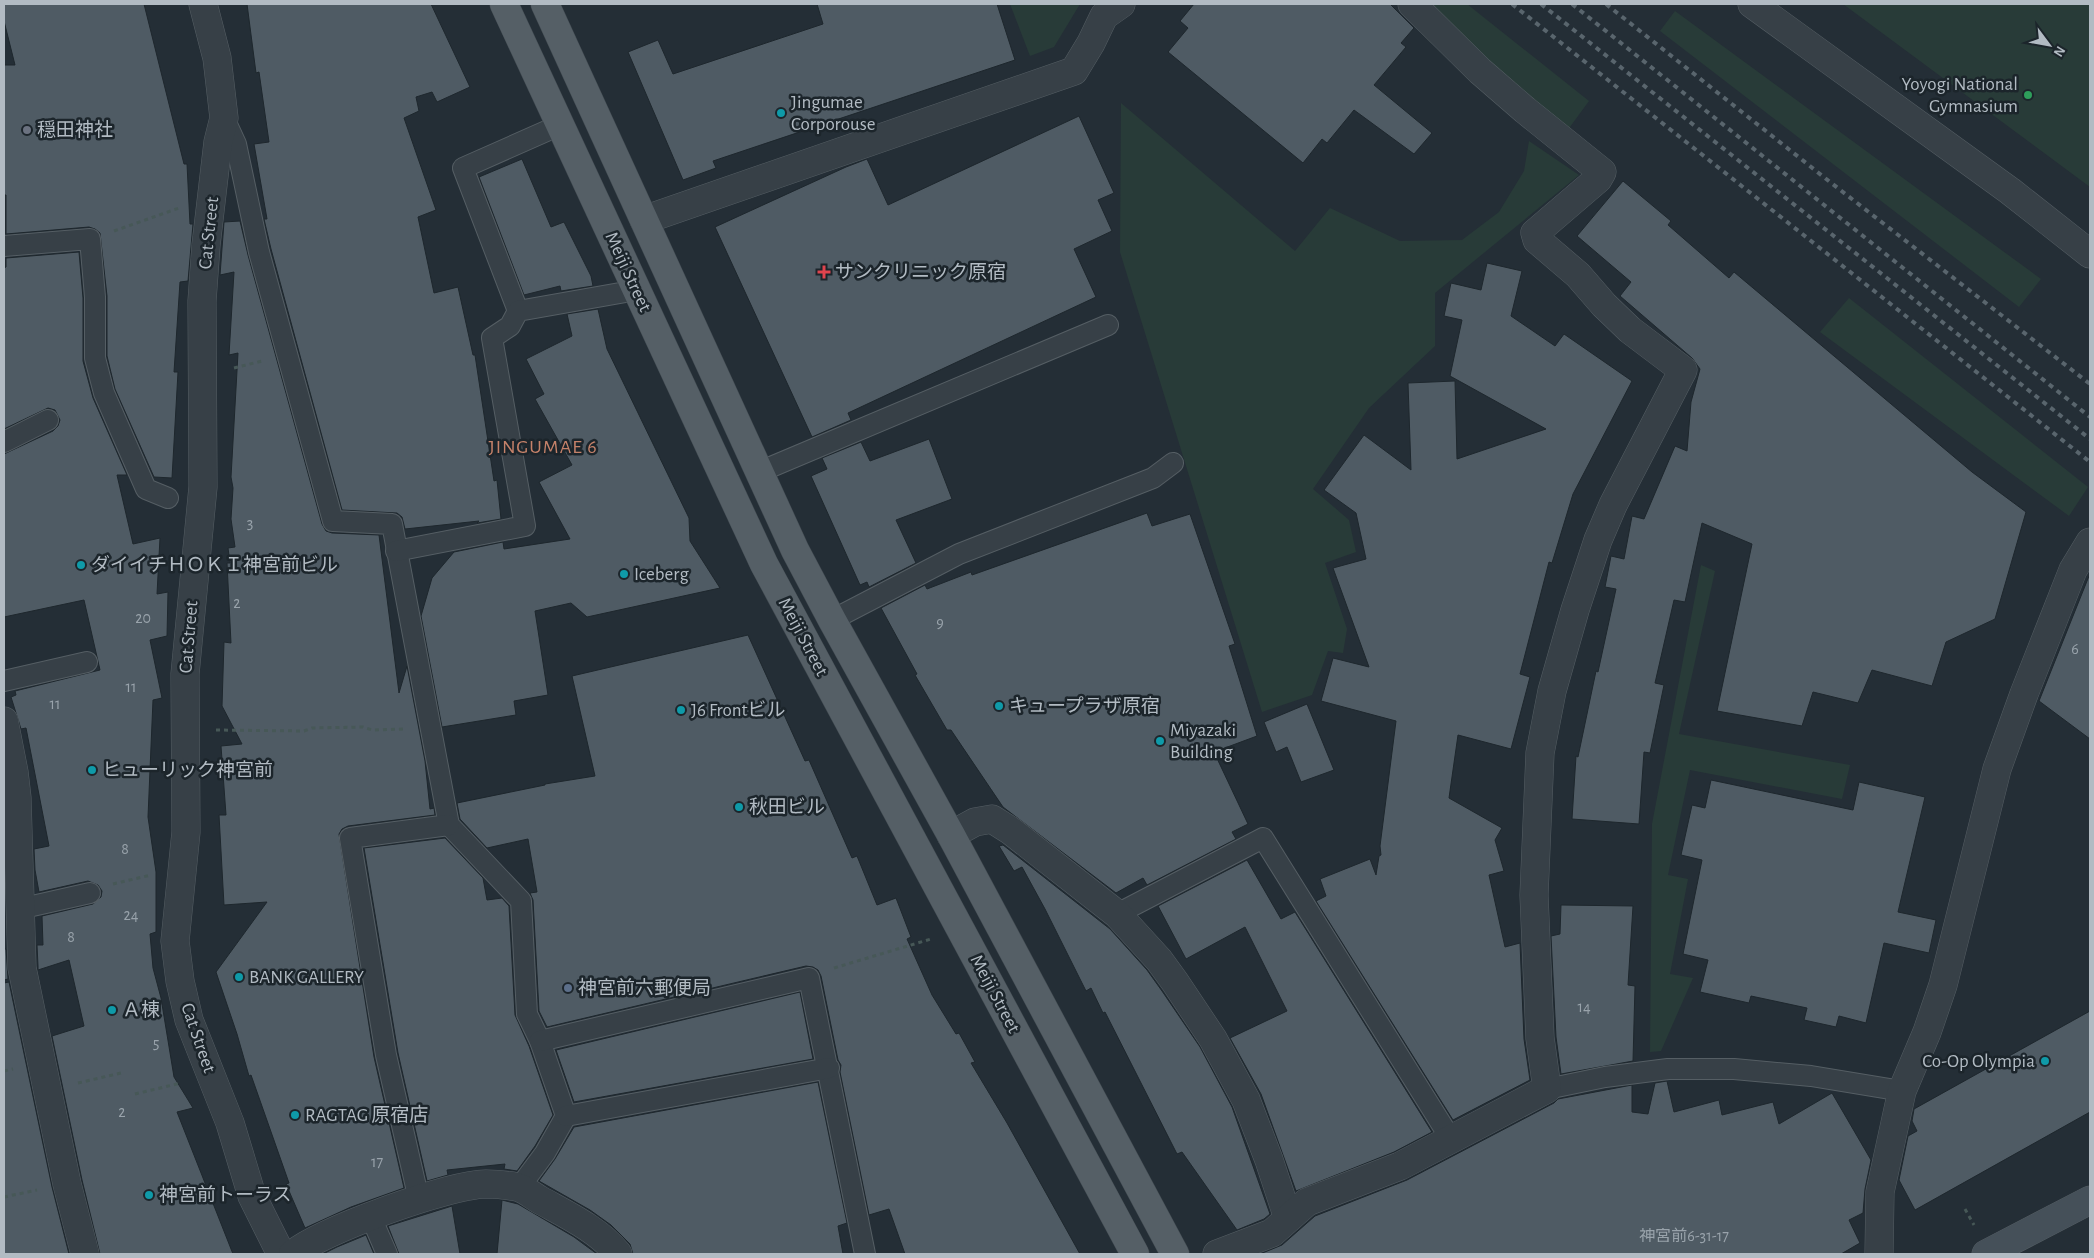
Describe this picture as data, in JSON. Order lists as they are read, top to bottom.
{
  "streets": {
    "main road": ["Meiji Street"],
    "street": ["Cat Street"]
  },
  "districts": ["JINGUMAE 6"],
  "places": {
    "other": [
      "Yoyogi National Gymnasium",
      "Jingumae Corporouse",
      "穏田神社",
      "ダイイチＨＯＫＩ神宮前ビル",
      "Iceberg",
      "キュープラザ原宿",
      "J6 Frontビル",
      "Miyazaki Building",
      "ヒューリック神宮前",
      "秋田ビル",
      "BANK GALLERY",
      "神宮前六郵便局",
      "Ａ棟",
      "Co-Op Olympia",
      "RAGTAG 原宿店",
      "神宮前トーラス"
    ],
    "health": ["サンクリニック原宿"]
  },
  "house_numbers": [
    "3",
    "2",
    "20",
    "9",
    "6",
    "11",
    "11",
    "8",
    "24",
    "8",
    "14",
    "5",
    "2",
    "17",
    "神宮前6-31-17"
  ],
  "north": "bottom right"
}
